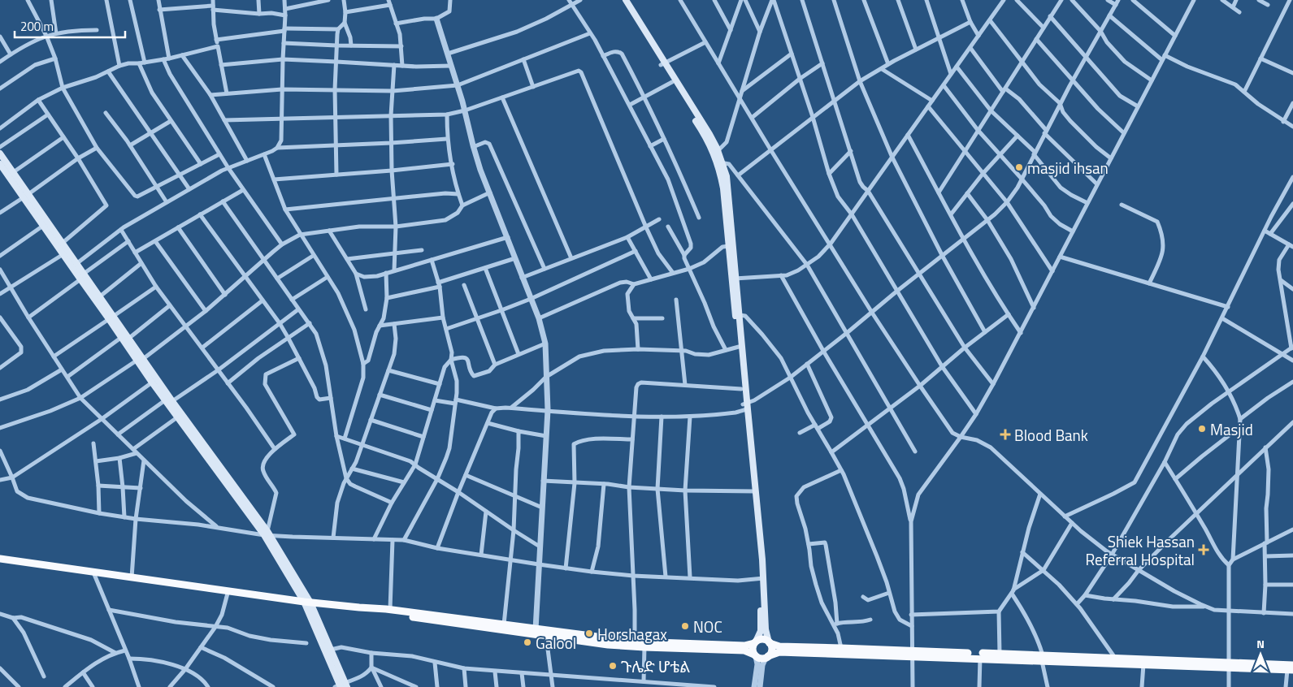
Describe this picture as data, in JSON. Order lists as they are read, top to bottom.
{
  "places": {
    "other": [
      "masjid ihsan",
      "Masjid",
      "NOC",
      "Horshagax",
      "Galool",
      "ጉሌድ ሆቴል"
    ],
    "health": ["Blood Bank", "Shiek Hassan Referral Hospital"]
  },
  "scale_bar": "200 m",
  "north": "top"
}
